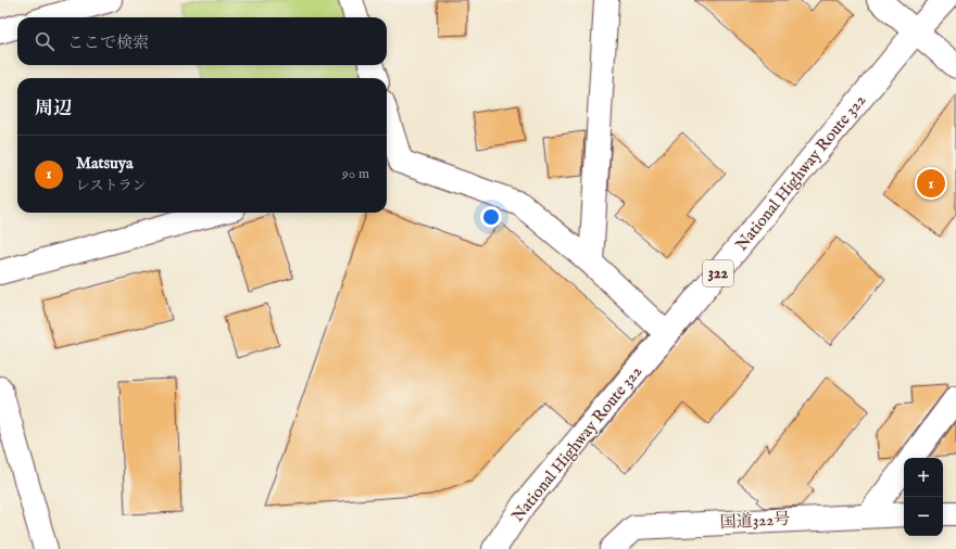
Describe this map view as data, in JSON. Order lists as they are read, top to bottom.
{
  "streets": {
    "main road": ["National Highway Route 322", "322", "国道322号"]
  },
  "page": {
    "search": "ここで検索",
    "heading": "周辺",
    "list": [
      {
        "mark": "1",
        "name": "Matsuya",
        "note": "レストラン",
        "value": "90 m"
      }
    ],
    "pins": "1",
    "map_buttons": ["+", "−"]
  }
}
